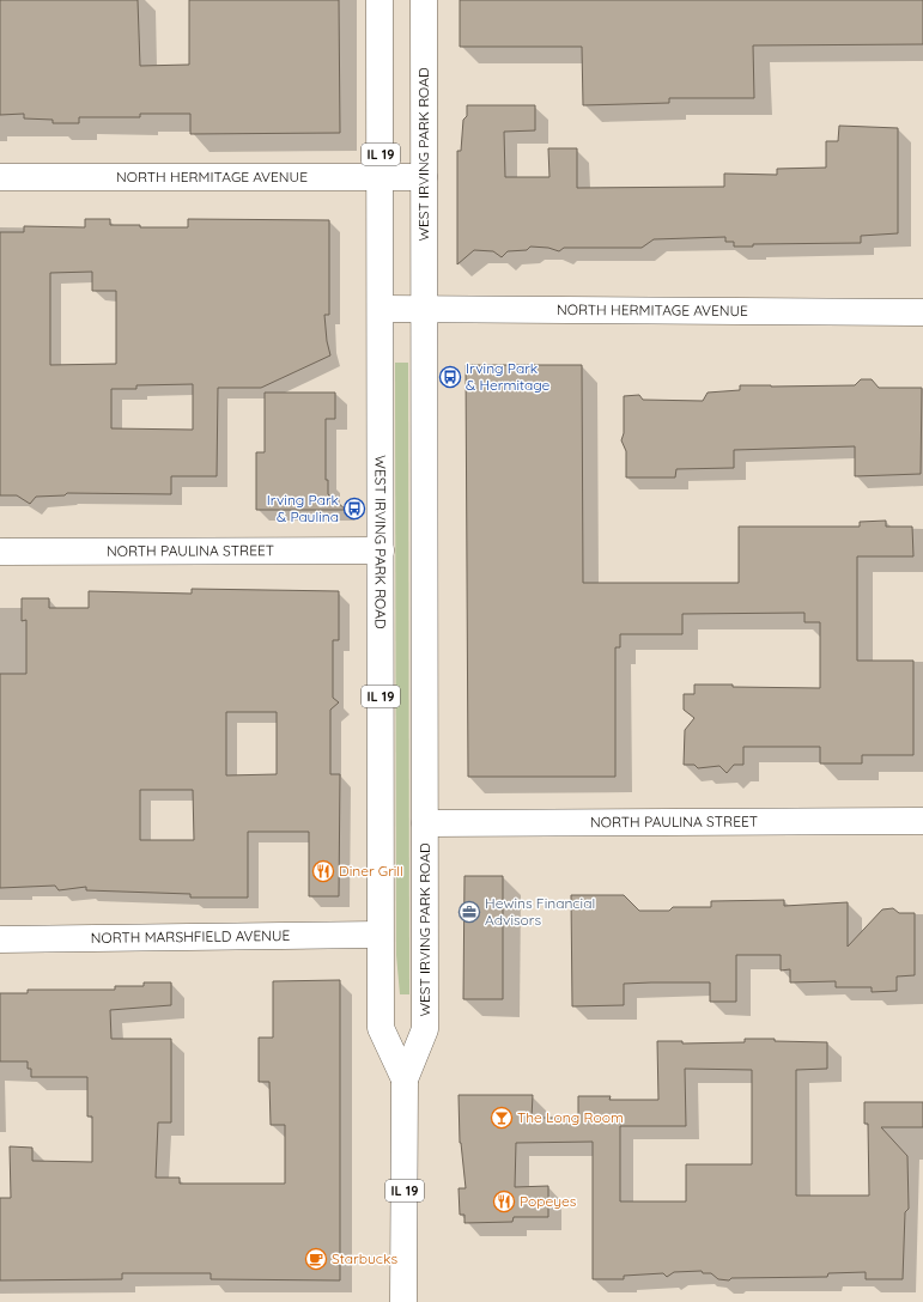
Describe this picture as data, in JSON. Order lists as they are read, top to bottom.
{
  "streets": {
    "main road": [
      "IL 19",
      "WEST IRVING PARK ROAD",
      "NORTH HERMITAGE AVENUE",
      "NORTH PAULINA STREET",
      "NORTH MARSHFIELD AVENUE"
    ]
  },
  "crossings": [
    ["WEST IRVING PARK ROAD", "NORTH HERMITAGE AVENUE"],
    ["WEST IRVING PARK ROAD", "NORTH PAULINA STREET"],
    ["WEST IRVING PARK ROAD", "NORTH MARSHFIELD AVENUE"]
  ],
  "places": {
    "bus stop": ["Irving Park & Hermitage", "Irving Park & Paulina"],
    "restaurant": ["Diner Grill", "Popeyes"],
    "office": ["Hewins Financial Advisors"],
    "bar": ["The Long Room"],
    "cafe": ["Starbucks"]
  }
}
